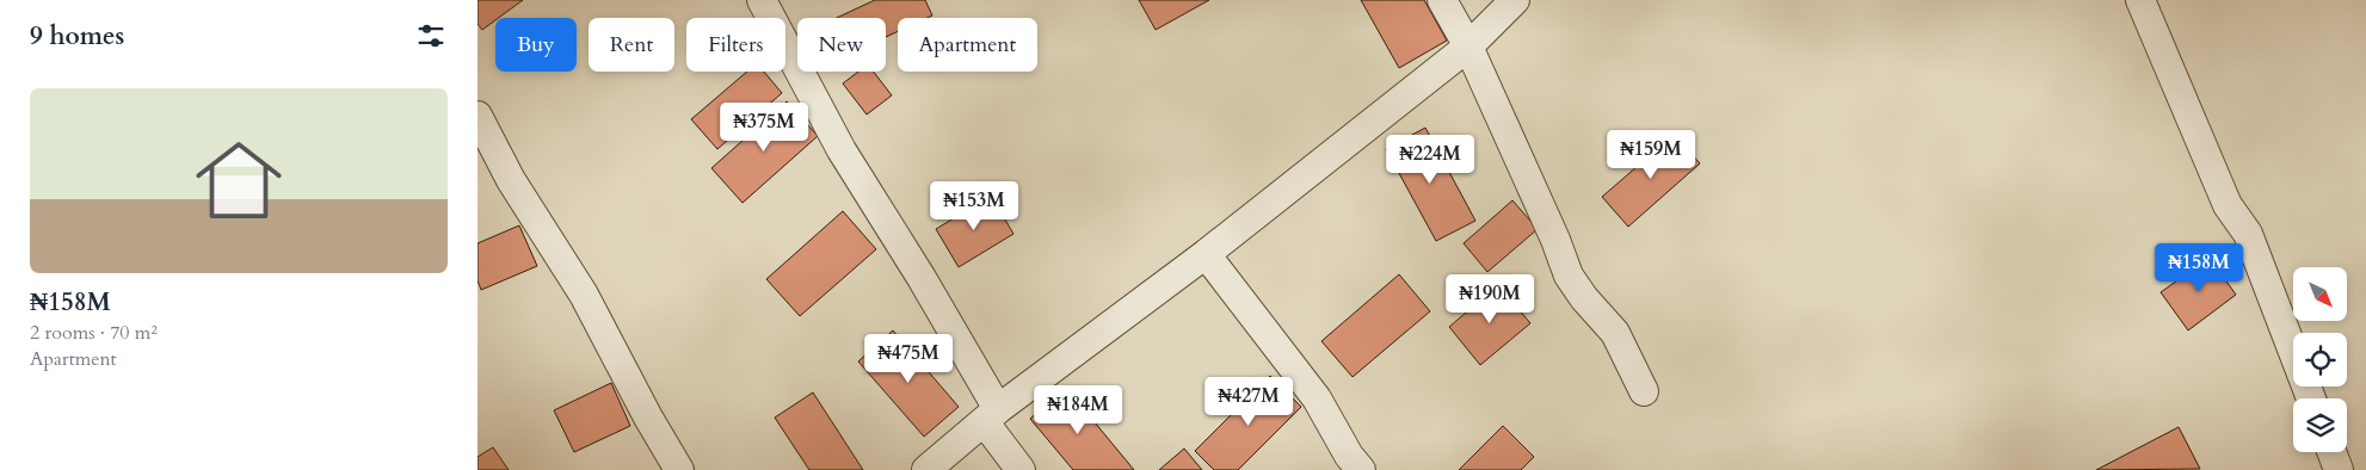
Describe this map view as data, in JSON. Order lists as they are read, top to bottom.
{
  "north": "bottom right",
  "page": {
    "heading": "9 homes",
    "chip": [
      "Buy",
      "Rent",
      "Filters",
      "New",
      "Apartment"
    ],
    "list": [
      {
        "name": "₦158M",
        "note": "2 rooms · 70 m² · Apartment"
      }
    ],
    "price": [
      "₦375M",
      "₦159M",
      "₦224M",
      "₦153M",
      "₦158M",
      "₦190M",
      "₦475M",
      "₦427M",
      "₦184M"
    ]
  }
}
